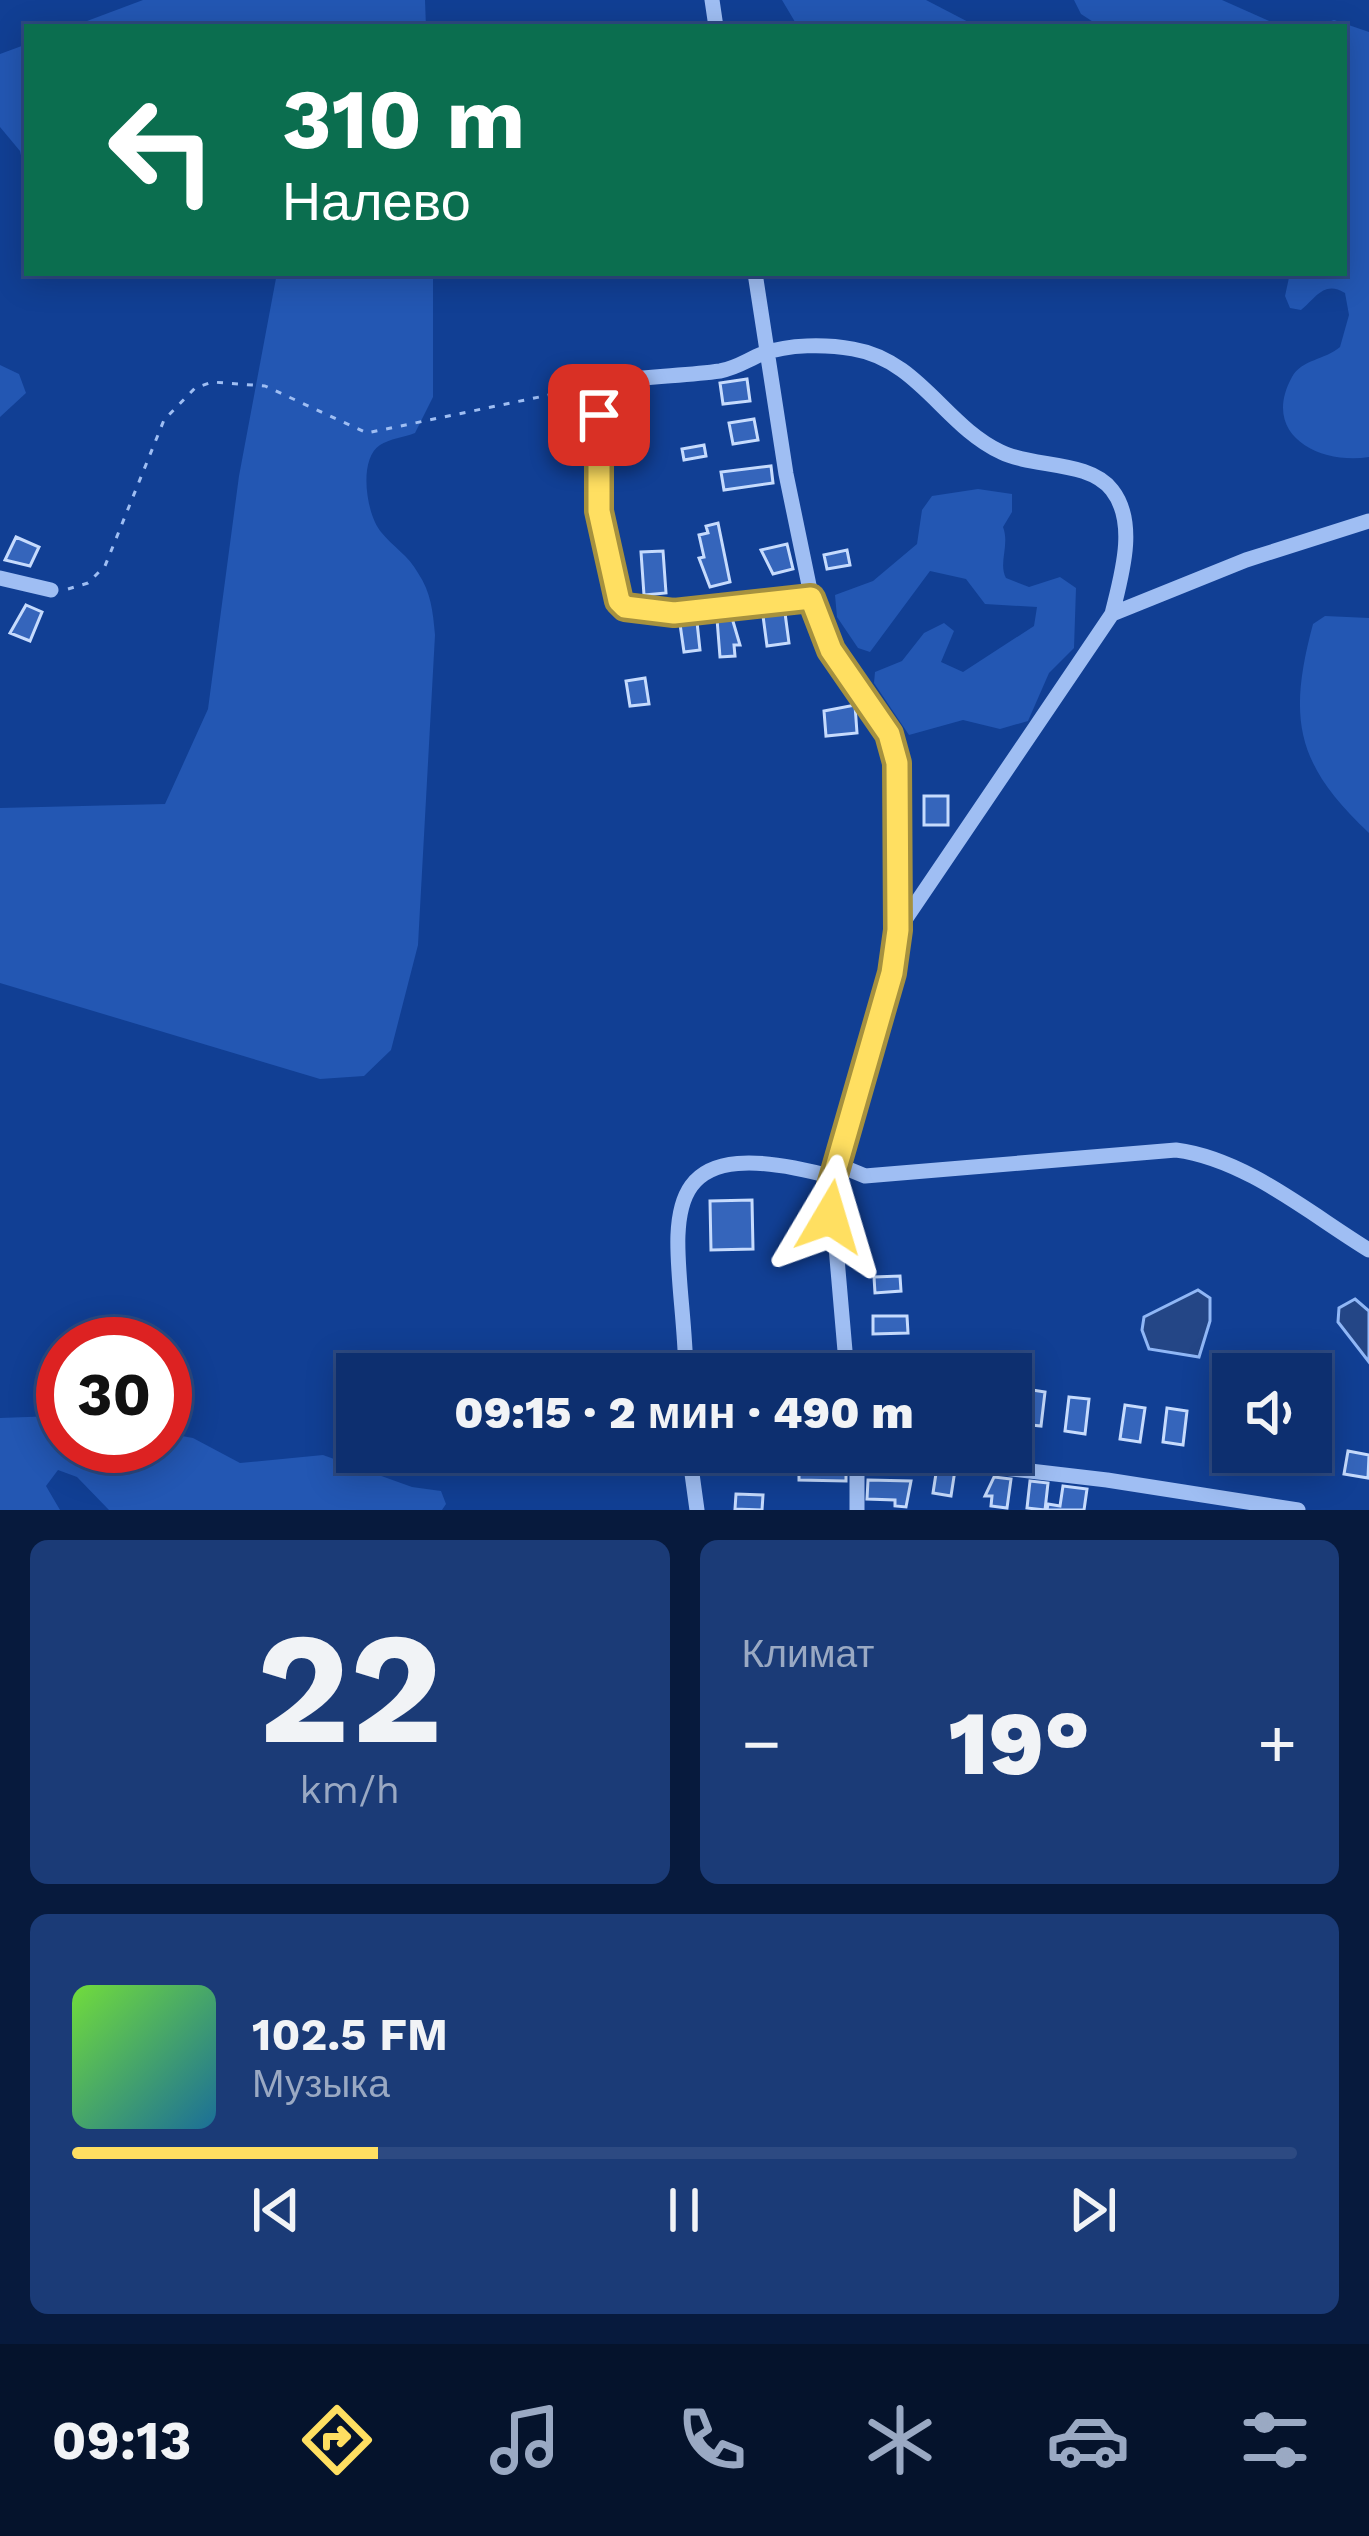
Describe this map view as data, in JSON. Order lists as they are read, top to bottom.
{
  "page": {
    "turn": ["310 m", "Налево"],
    "limit": "30",
    "trip": "09:15 · 2 мин · 490 m",
    "tile": [
      ["22", "km/h"],
      "Климат"
    ],
    "heat": ["−", "19°", "+"],
    "song": ["102.5 FM", "Музыка"],
    "tabs": "09:13"
  }
}
